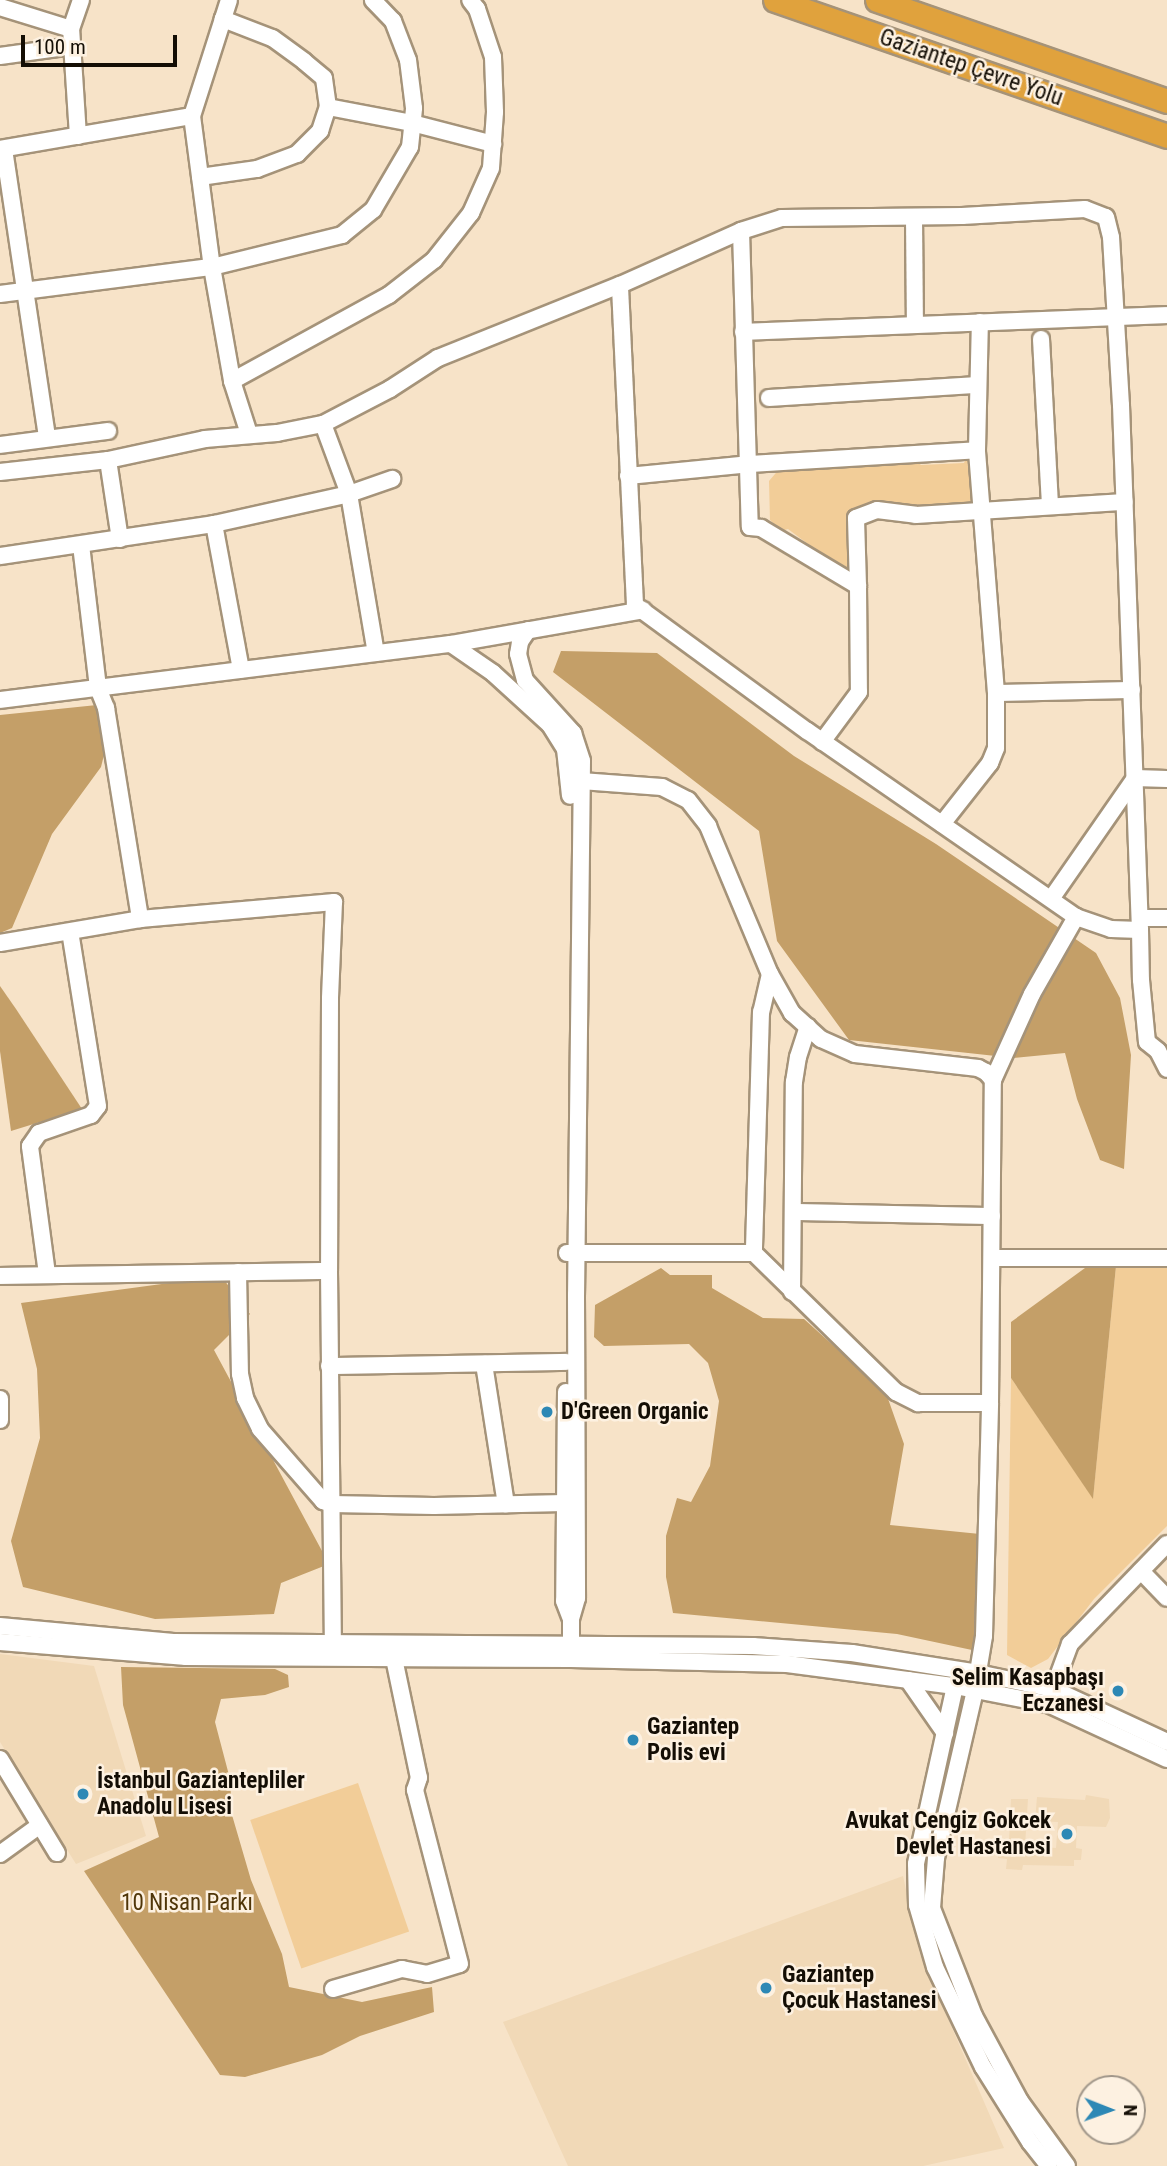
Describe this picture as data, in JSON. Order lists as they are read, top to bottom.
{
  "streets": {
    "highway": ["Gaziantep Çevre Yolu"]
  },
  "parks": ["10 Nisan Parkı"],
  "places": [
    "D'Green Organic",
    "Selim Kasapbaşı Eczanesi",
    "Gaziantep Polis evi",
    "İstanbul Gaziantepliler Anadolu Lisesi",
    "Avukat Cengiz Gokcek Devlet Hastanesi",
    "Gaziantep Çocuk Hastanesi"
  ],
  "scale_bar": "100 m",
  "north": "right"
}
